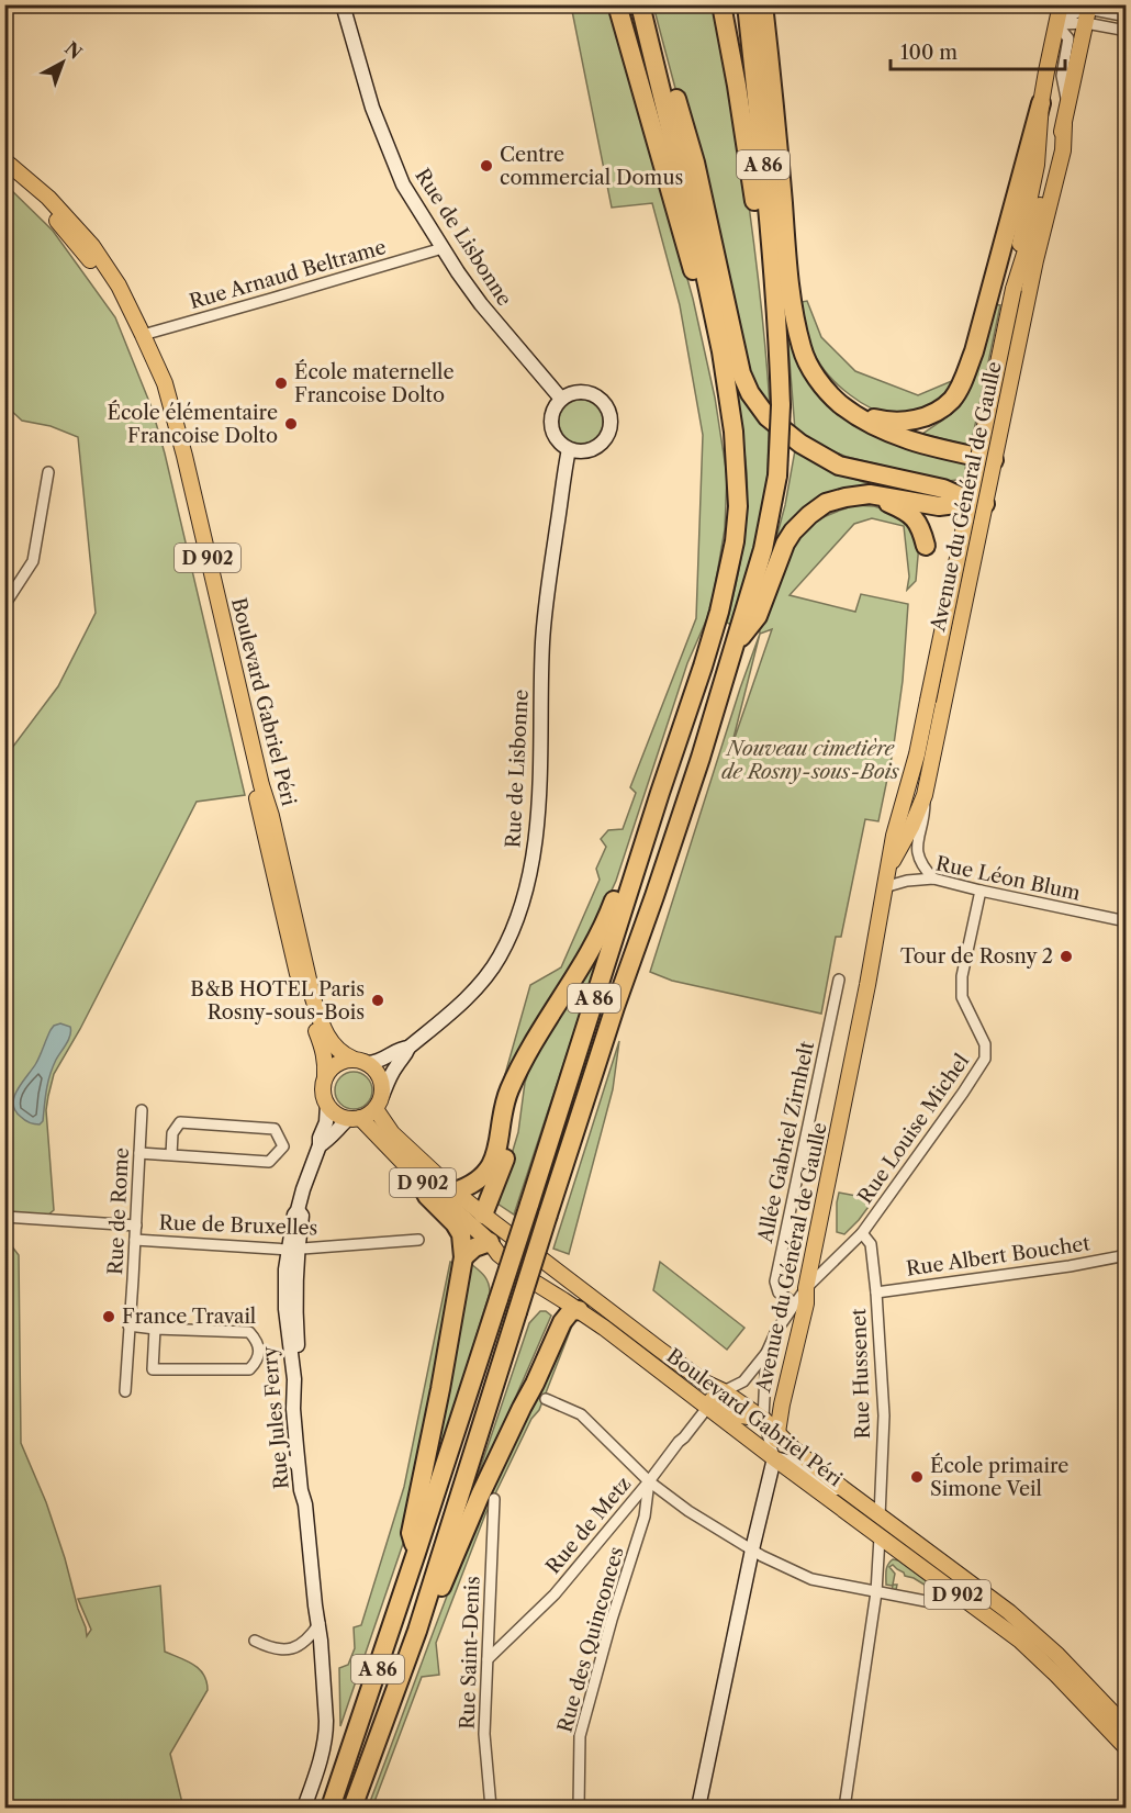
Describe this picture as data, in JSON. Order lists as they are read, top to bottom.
{
  "streets": {
    "highway": ["A 86"],
    "main road": ["Avenue du Général de Gaulle", "D 902", "Boulevard Gabriel Péri"],
    "street": [
      "Rue de Lisbonne",
      "Rue Arnaud Beltrame",
      "Rue Léon Blum",
      "Rue Louise Michel",
      "Allée Gabriel Zirnhelt",
      "Rue de Rome",
      "Rue de Bruxelles",
      "Rue Albert Bouchet",
      "Rue Hussenet",
      "Rue Jules Ferry",
      "Rue de Metz",
      "Rue des Quinconces",
      "Rue Saint-Denis"
    ]
  },
  "crossings": [
    ["Rue de Lisbonne", "Rue Arnaud Beltrame"],
    ["Rue de Lisbonne", "Boulevard Gabriel Péri"],
    ["Rue de Lisbonne", "Rue Jules Ferry"],
    ["Rue Arnaud Beltrame", "Boulevard Gabriel Péri"],
    ["Avenue du Général de Gaulle", "Boulevard Gabriel Péri"],
    ["Avenue du Général de Gaulle", "Rue Léon Blum"],
    ["Avenue du Général de Gaulle", "Rue Louise Michel"],
    ["Boulevard Gabriel Péri", "Rue Hussenet"],
    ["Boulevard Gabriel Péri", "Rue Jules Ferry"],
    ["Boulevard Gabriel Péri", "Rue de Metz"],
    ["Rue Léon Blum", "Rue Louise Michel"],
    ["Rue Louise Michel", "Rue Hussenet"],
    ["Rue de Rome", "Rue de Bruxelles"],
    ["Rue de Bruxelles", "Rue Jules Ferry"],
    ["Rue Albert Bouchet", "Rue Hussenet"],
    ["Rue de Metz", "Rue des Quinconces"],
    ["Rue de Metz", "Rue Saint-Denis"]
  ],
  "parks": ["Nouveau cimetière de Rosny-sous-Bois"],
  "places": [
    "Centre commercial Domus",
    "École maternelle Francoise Dolto",
    "École élémentaire Francoise Dolto",
    "Tour de Rosny 2",
    "B&B HOTEL Paris Rosny-sous-Bois",
    "France Travail",
    "École primaire Simone Veil"
  ],
  "scale_bar": "100 m",
  "north": "top right"
}
